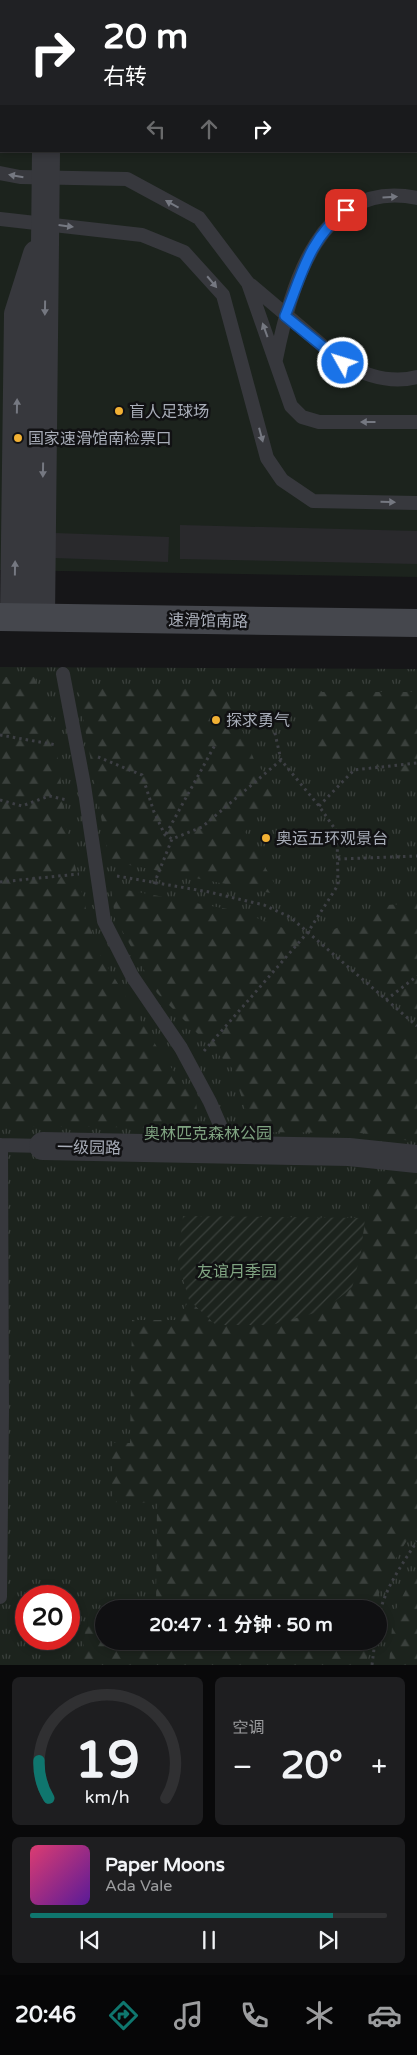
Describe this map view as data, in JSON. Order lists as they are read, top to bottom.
{
  "streets": {
    "street": ["速滑馆南路", "一级园路"]
  },
  "parks": ["奥林匹克森林公园", "友谊月季园"],
  "places": [
    "盲人足球场",
    "国家速滑馆南检票口",
    "探求勇气",
    "奥运五环观景台"
  ],
  "page": {
    "turn": ["20 m", "右转"],
    "limit": "20",
    "trip": "20:47 · 1 分钟 · 50 m",
    "tile": "空调",
    "heat": ["−", "20°", "+"],
    "song": ["Paper Moons", "Ada Vale"],
    "tabs": "20:46",
    "gauge": ["19", "km/h"]
  }
}
